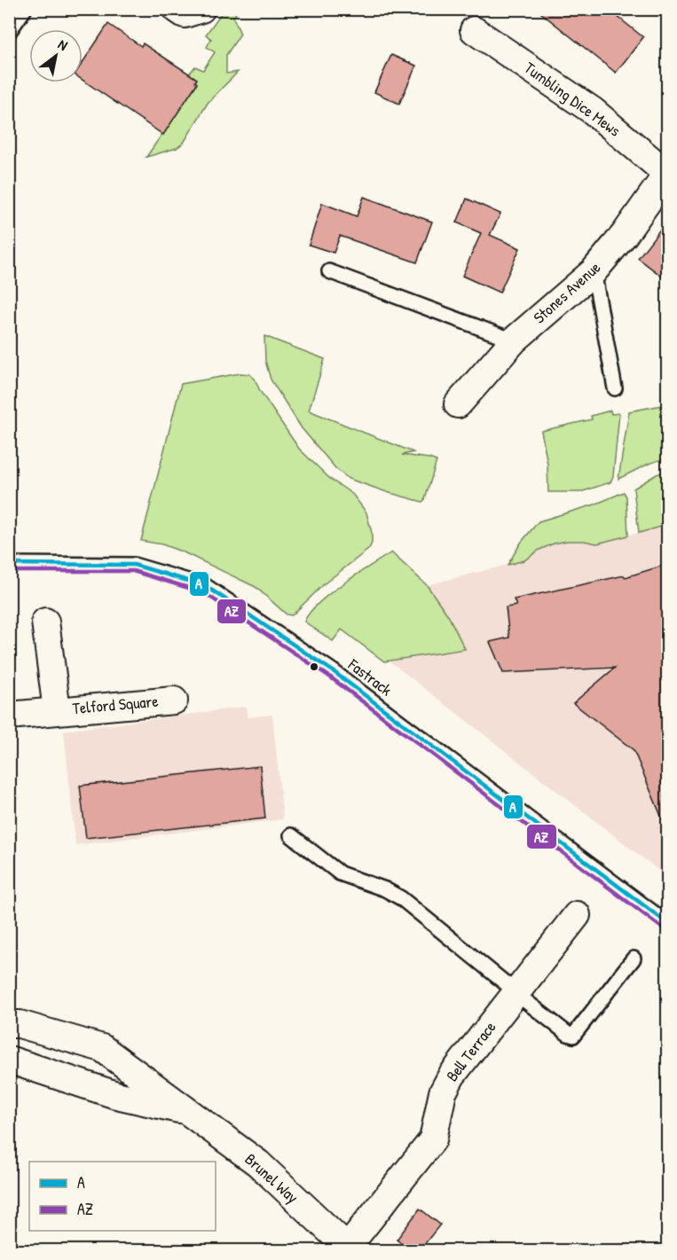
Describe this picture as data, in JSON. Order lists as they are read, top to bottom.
{
  "streets": {
    "street": [
      "Tumbling Dice Mews",
      "Stones Avenue",
      "Telford Square",
      "Bell Terrace",
      "Brunel Way"
    ],
    "lane": ["Fastrack"]
  },
  "crossings": [
    ["Tumbling Dice Mews", "Stones Avenue"],
    ["Bell Terrace", "Brunel Way"]
  ],
  "lines": ["transit line A", "transit line AZ"],
  "legend": ["A", "AZ"],
  "north": "top right"
}
